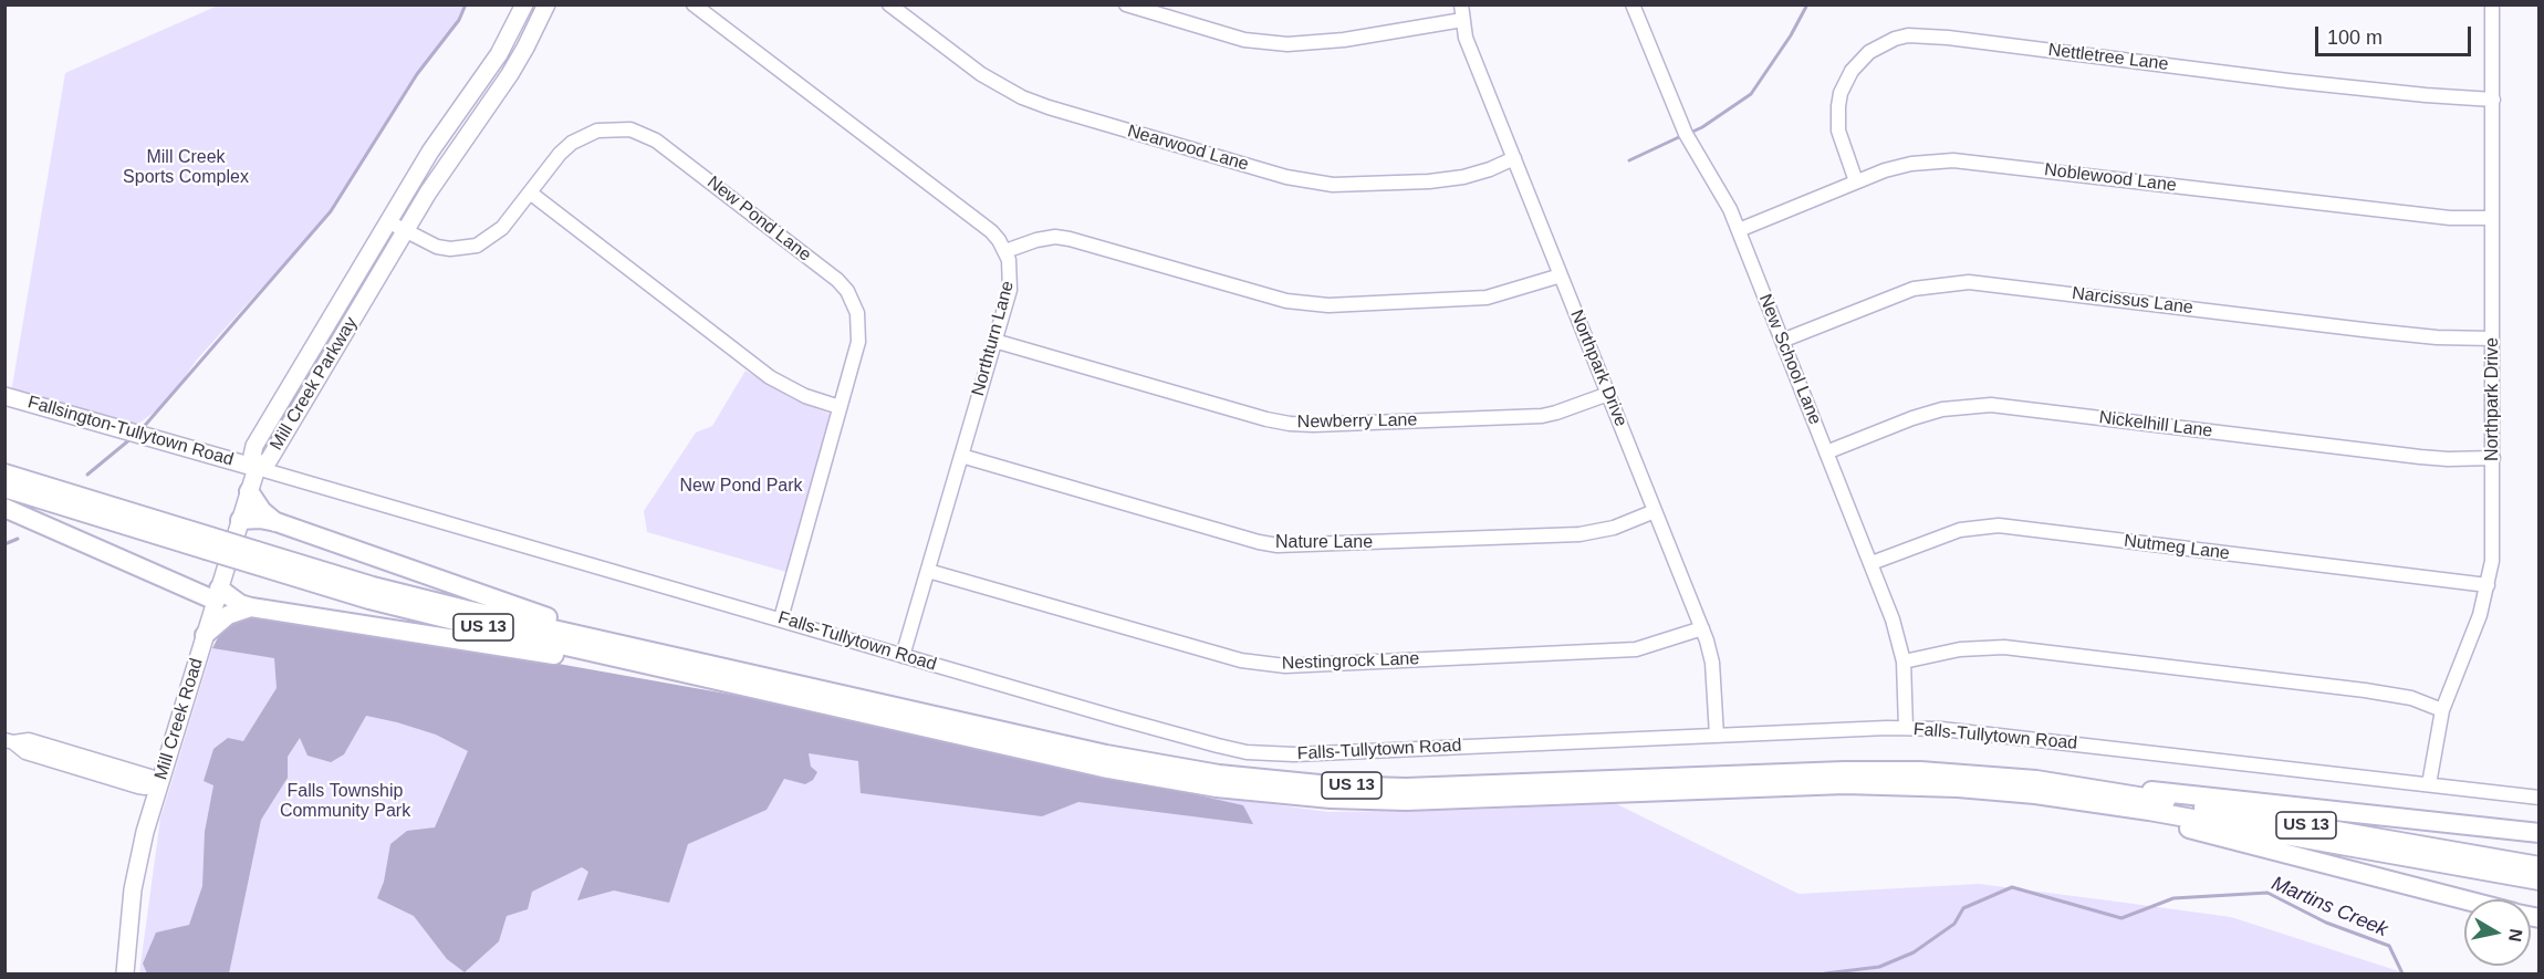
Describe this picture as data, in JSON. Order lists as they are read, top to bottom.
{
  "streets": {
    "highway": ["US 13"],
    "main road": ["Mill Creek Parkway", "Fallsington-Tullytown Road", "Mill Creek Road"],
    "street": [
      "Nettletree Lane",
      "Nearwood Lane",
      "Noblewood Lane",
      "New Pond Lane",
      "Narcissus Lane",
      "Northturn Lane",
      "New School Lane",
      "Northpark Drive",
      "Newberry Lane",
      "Nickelhill Lane",
      "Nature Lane",
      "Nutmeg Lane",
      "Falls-Tullytown Road",
      "Nestingrock Lane"
    ]
  },
  "crossings": [
    ["Nettletree Lane", "Noblewood Lane"],
    ["Nettletree Lane", "Northpark Drive"],
    ["Nearwood Lane", "Northpark Drive"],
    ["Noblewood Lane", "New School Lane"],
    ["Noblewood Lane", "Northpark Drive"],
    ["New Pond Lane", "Mill Creek Parkway"],
    ["New Pond Lane", "Falls-Tullytown Road"],
    ["Narcissus Lane", "New School Lane"],
    ["Narcissus Lane", "Northpark Drive"],
    ["Northturn Lane", "Newberry Lane"],
    ["Northturn Lane", "Nature Lane"],
    ["Northturn Lane", "Falls-Tullytown Road"],
    ["Northturn Lane", "Nestingrock Lane"],
    ["New School Lane", "Nickelhill Lane"],
    ["New School Lane", "Nutmeg Lane"],
    ["New School Lane", "Falls-Tullytown Road"],
    ["Northpark Drive", "Newberry Lane"],
    ["Northpark Drive", "Nickelhill Lane"],
    ["Northpark Drive", "Nature Lane"],
    ["Northpark Drive", "Nutmeg Lane"],
    ["Northpark Drive", "Falls-Tullytown Road"],
    ["Northpark Drive", "Nestingrock Lane"],
    ["Mill Creek Parkway", "Fallsington-Tullytown Road"],
    ["Mill Creek Parkway", "Falls-Tullytown Road"],
    ["Mill Creek Parkway", "Mill Creek Road"],
    ["Fallsington-Tullytown Road", "Falls-Tullytown Road"],
    ["Fallsington-Tullytown Road", "Mill Creek Road"],
    ["Falls-Tullytown Road", "Mill Creek Road"]
  ],
  "water": ["Martins Creek"],
  "parks": ["Mill Creek Sports Complex", "New Pond Park", "Falls Township Community Park"],
  "scale_bar": "100 m",
  "north": "right"
}
